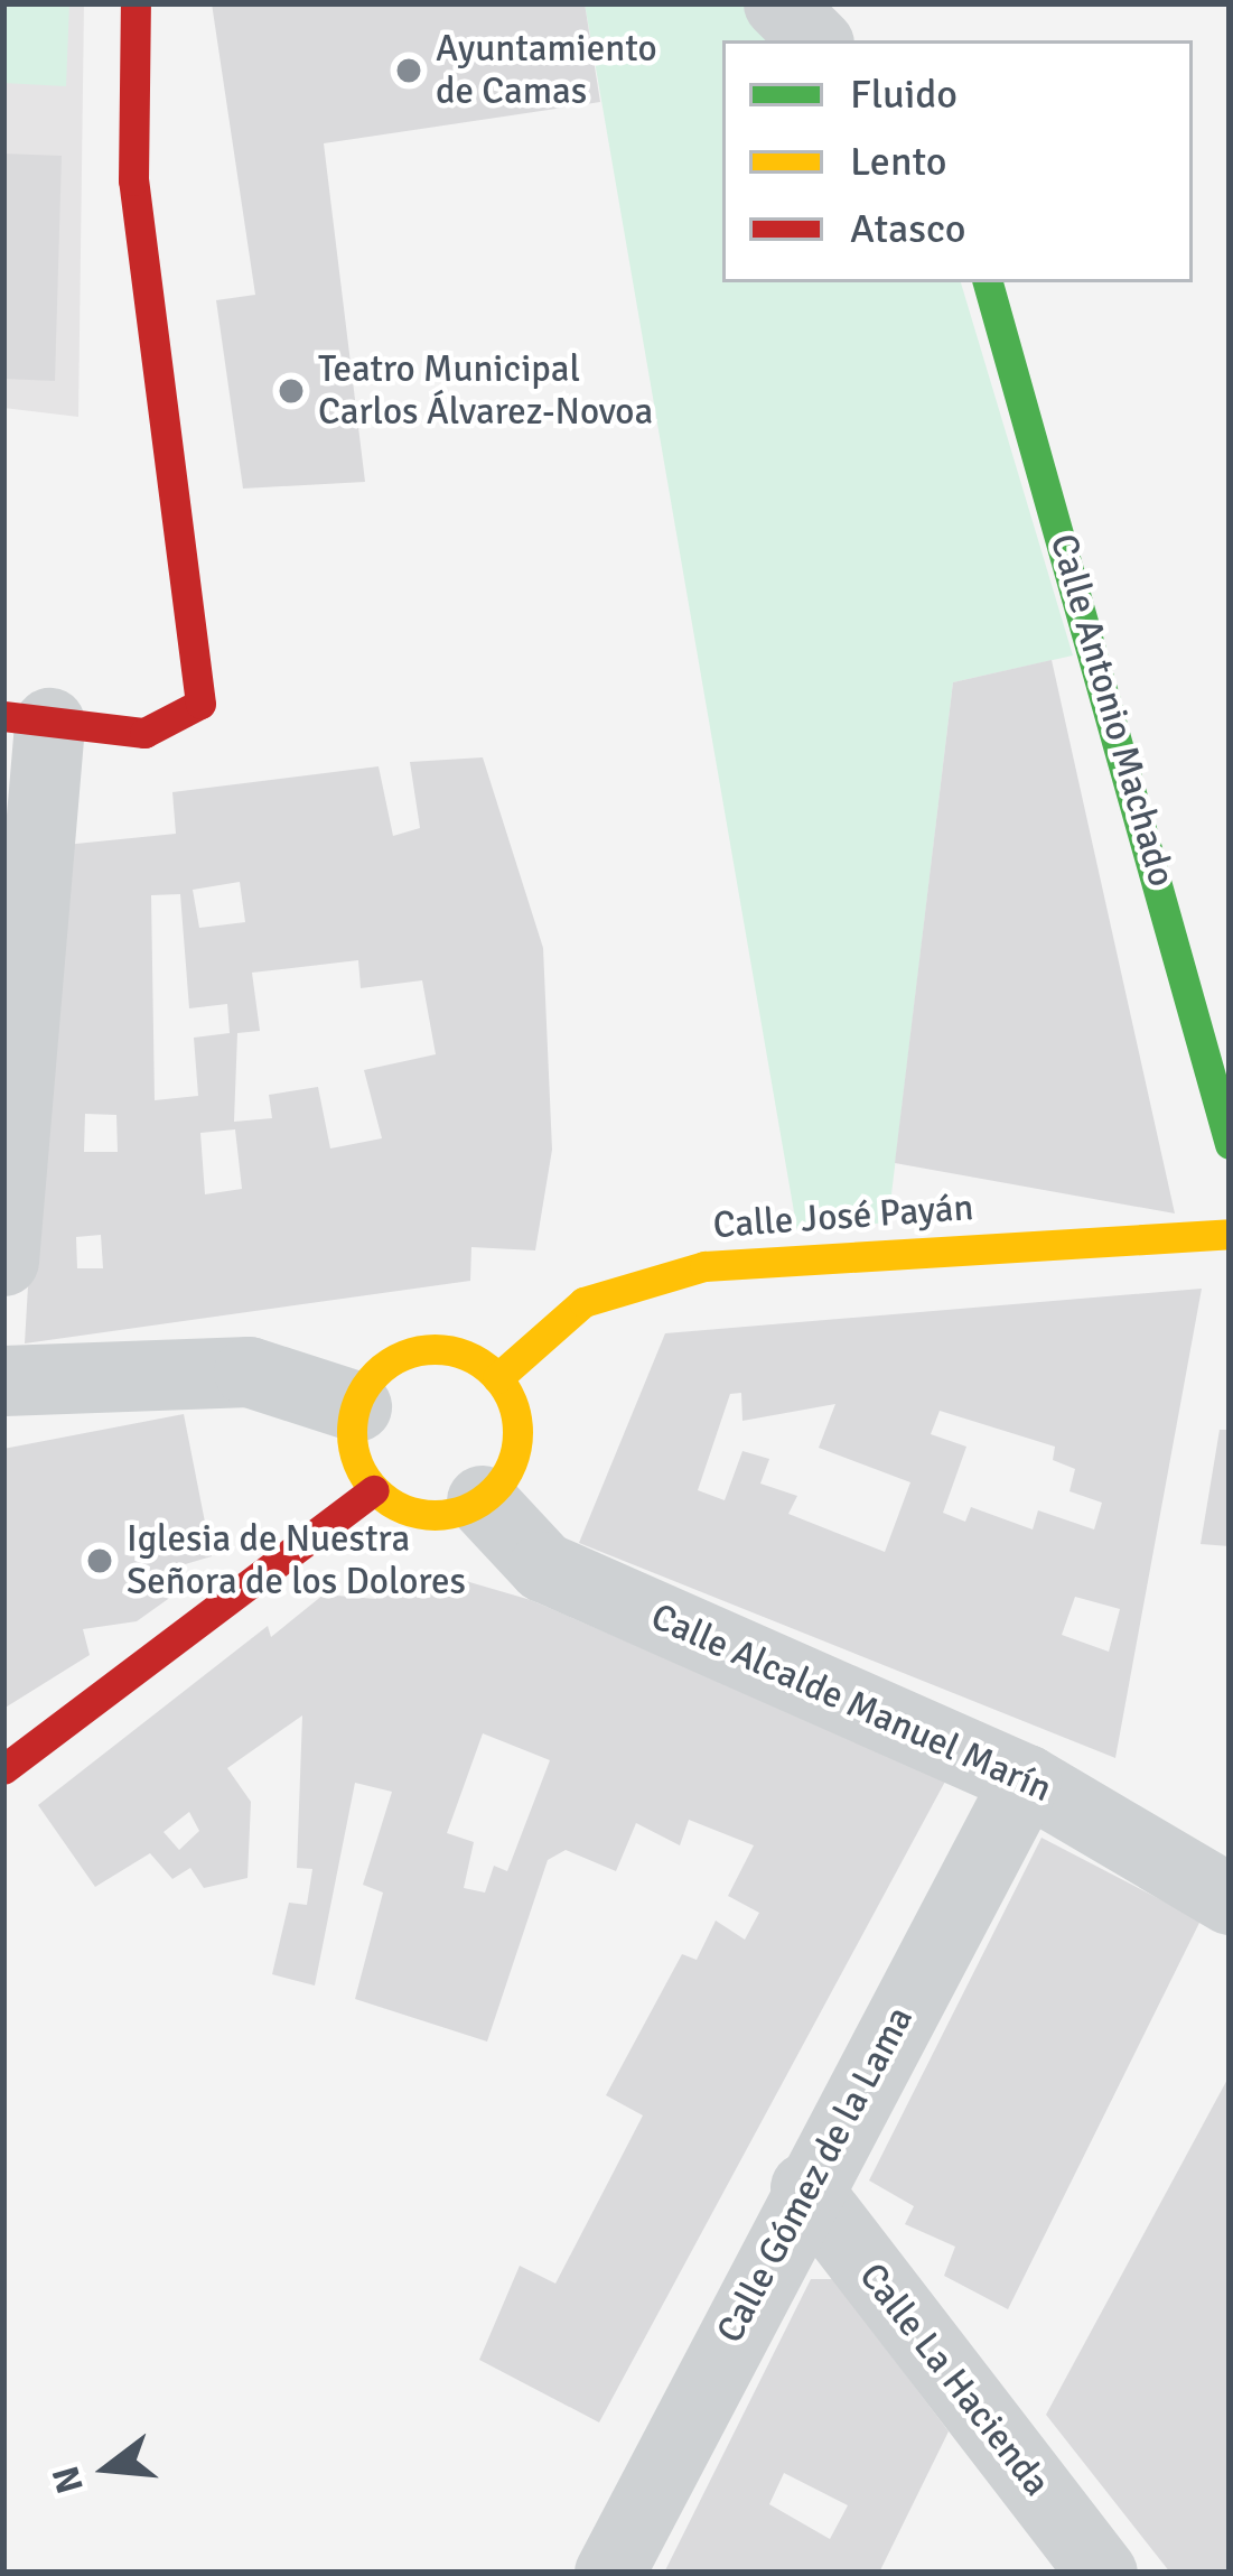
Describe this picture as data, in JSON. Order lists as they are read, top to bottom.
{
  "streets": {
    "street": [
      "Calle Antonio Machado",
      "Calle José Payán",
      "Calle Alcalde Manuel Marín",
      "Calle Gómez de la Lama",
      "Calle La Hacienda"
    ]
  },
  "crossings": [
    ["Calle José Payán", "Calle Alcalde Manuel Marín"],
    ["Calle Alcalde Manuel Marín", "Calle Gómez de la Lama"],
    ["Calle Gómez de la Lama", "Calle La Hacienda"]
  ],
  "places": ["Ayuntamiento de Camas", "Teatro Municipal Carlos Álvarez-Novoa", "Iglesia de Nuestra Señora de los Dolores"],
  "legend": ["Fluido", "Lento", "Atasco"],
  "north": "left"
}
